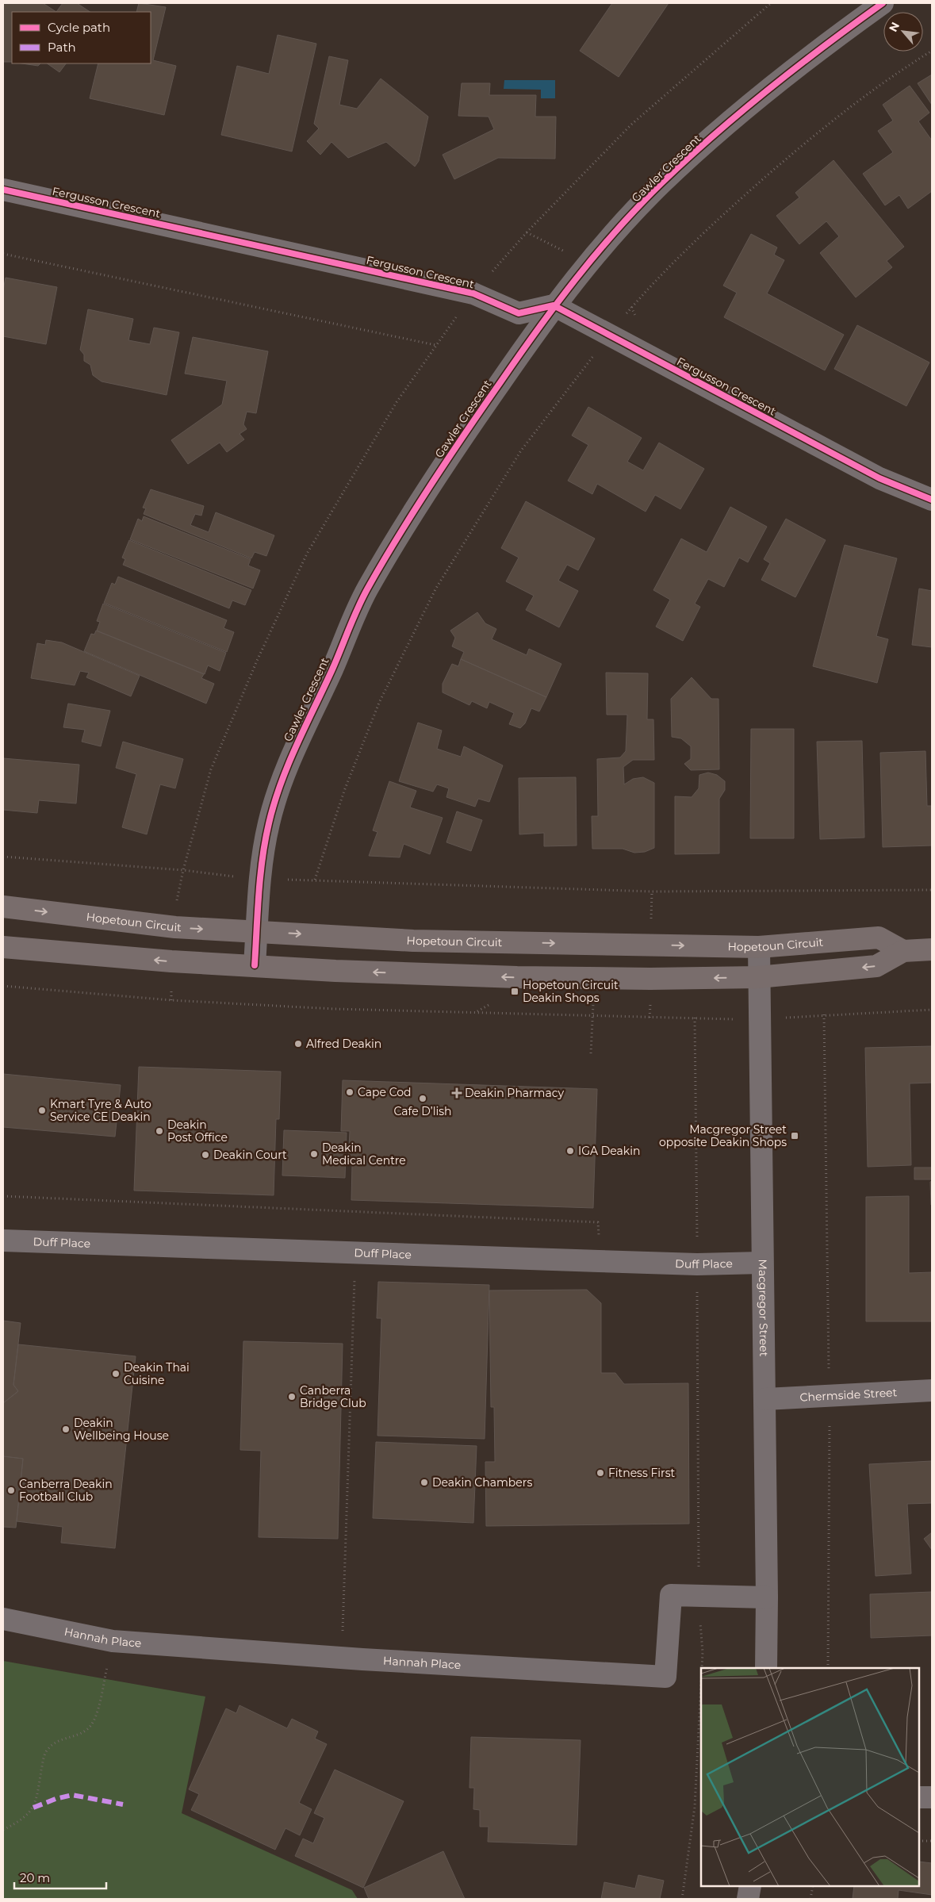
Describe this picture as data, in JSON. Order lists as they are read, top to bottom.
{
  "streets": {
    "main road": ["Hopetoun Circuit"],
    "street": [
      "Gawler Crescent",
      "Fergusson Crescent",
      "Duff Place",
      "Macgregor Street",
      "Chermside Street",
      "Hannah Place"
    ]
  },
  "crossings": [
    ["Gawler Crescent", "Fergusson Crescent"],
    ["Gawler Crescent", "Hopetoun Circuit"],
    ["Hopetoun Circuit", "Macgregor Street"],
    ["Duff Place", "Macgregor Street"],
    ["Macgregor Street", "Chermside Street"],
    ["Macgregor Street", "Hannah Place"]
  ],
  "places": {
    "transit": ["Hopetoun Circuit Deakin Shops", "Macgregor Street opposite Deakin Shops"],
    "other": [
      "Alfred Deakin",
      "Cape Cod",
      "Cafe D’lish",
      "Kmart Tyre & Auto Service CE Deakin",
      "Deakin Post Office",
      "IGA Deakin",
      "Deakin Medical Centre",
      "Deakin Court",
      "Deakin Thai Cuisine",
      "Canberra Bridge Club",
      "Deakin Wellbeing House",
      "Fitness First",
      "Deakin Chambers",
      "Canberra Deakin Football Club"
    ],
    "health": ["Deakin Pharmacy"]
  },
  "legend": ["Cycle path", "Path"],
  "scale_bar": "20 m",
  "north": "top left"
}
